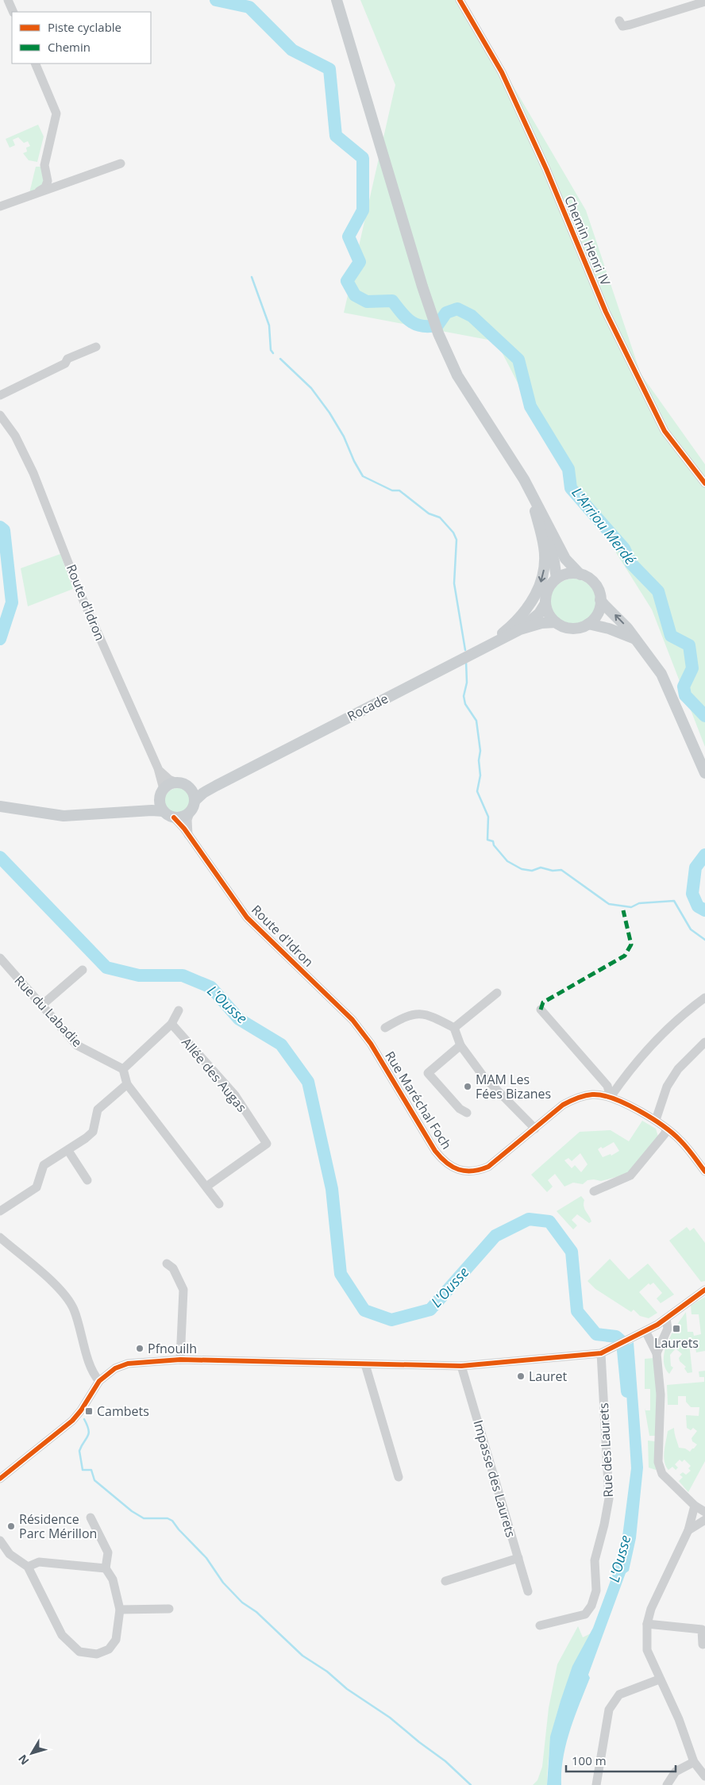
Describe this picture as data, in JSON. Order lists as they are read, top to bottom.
{
  "streets": {
    "main road": ["Rocade"],
    "street": [
      "Chemin Henri IV",
      "Route d'Idron",
      "Rue du Labadie",
      "Allée des Augas",
      "Rue Maréchal Foch",
      "Rue des Laurets",
      "Impasse des Laurets"
    ]
  },
  "crossings": [
    ["Route d'Idron", "Rue Maréchal Foch"]
  ],
  "water": ["L'Arriou Merdé", "L'Ousse"],
  "places": {
    "other": [
      "MAM Les Fées Bizanes",
      "Pfnouilh",
      "Lauret",
      "Résidence Parc Mérillon"
    ],
    "transit": ["Laurets", "Cambets"]
  },
  "legend": ["Piste cyclable", "Chemin"],
  "scale_bar": "100 m",
  "north": "bottom left"
}
